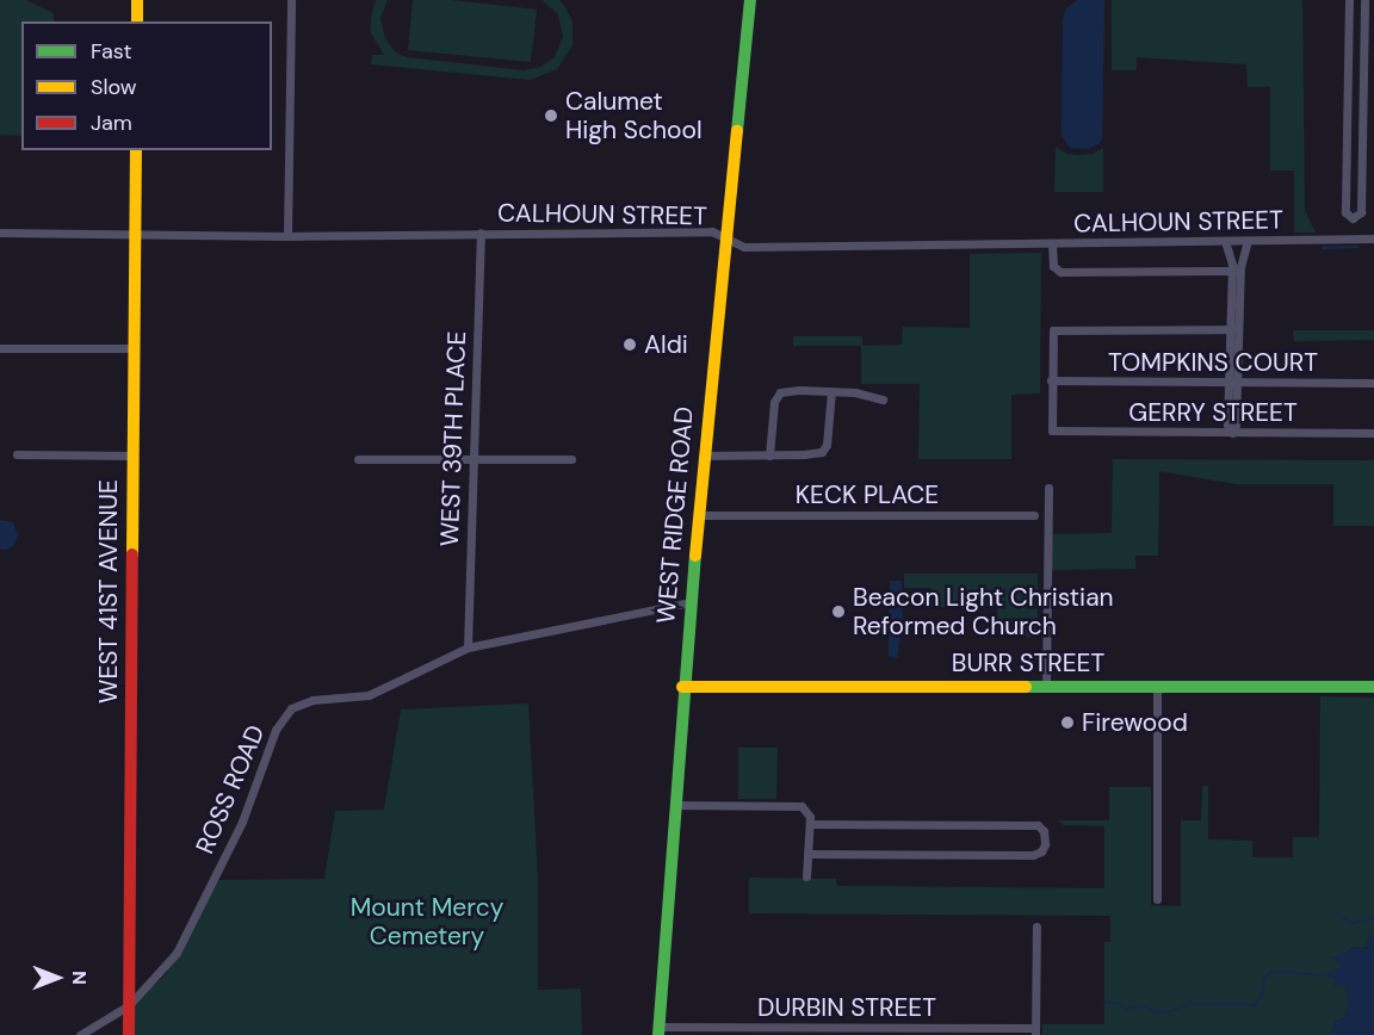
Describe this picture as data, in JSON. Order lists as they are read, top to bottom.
{
  "streets": {
    "main road": ["WEST RIDGE ROAD", "WEST 41ST AVENUE", "BURR STREET"],
    "street": [
      "CALHOUN STREET",
      "TOMPKINS COURT",
      "GERRY STREET",
      "WEST 39TH PLACE",
      "KECK PLACE",
      "ROSS ROAD",
      "DURBIN STREET"
    ]
  },
  "crossings": [
    ["CALHOUN STREET", "WEST 39TH PLACE"],
    ["CALHOUN STREET", "WEST RIDGE ROAD"],
    ["CALHOUN STREET", "WEST 41ST AVENUE"],
    ["TOMPKINS COURT", "GERRY STREET"],
    ["WEST 39TH PLACE", "ROSS ROAD"],
    ["KECK PLACE", "WEST RIDGE ROAD"],
    ["WEST RIDGE ROAD", "BURR STREET"],
    ["WEST RIDGE ROAD", "ROSS ROAD"],
    ["WEST RIDGE ROAD", "DURBIN STREET"],
    ["WEST 41ST AVENUE", "ROSS ROAD"]
  ],
  "parks": ["Mount Mercy Cemetery"],
  "places": [
    "Calumet High School",
    "Aldi",
    "Beacon Light Christian Reformed Church",
    "Firewood"
  ],
  "legend": ["Fast", "Slow", "Jam"],
  "north": "right"
}
